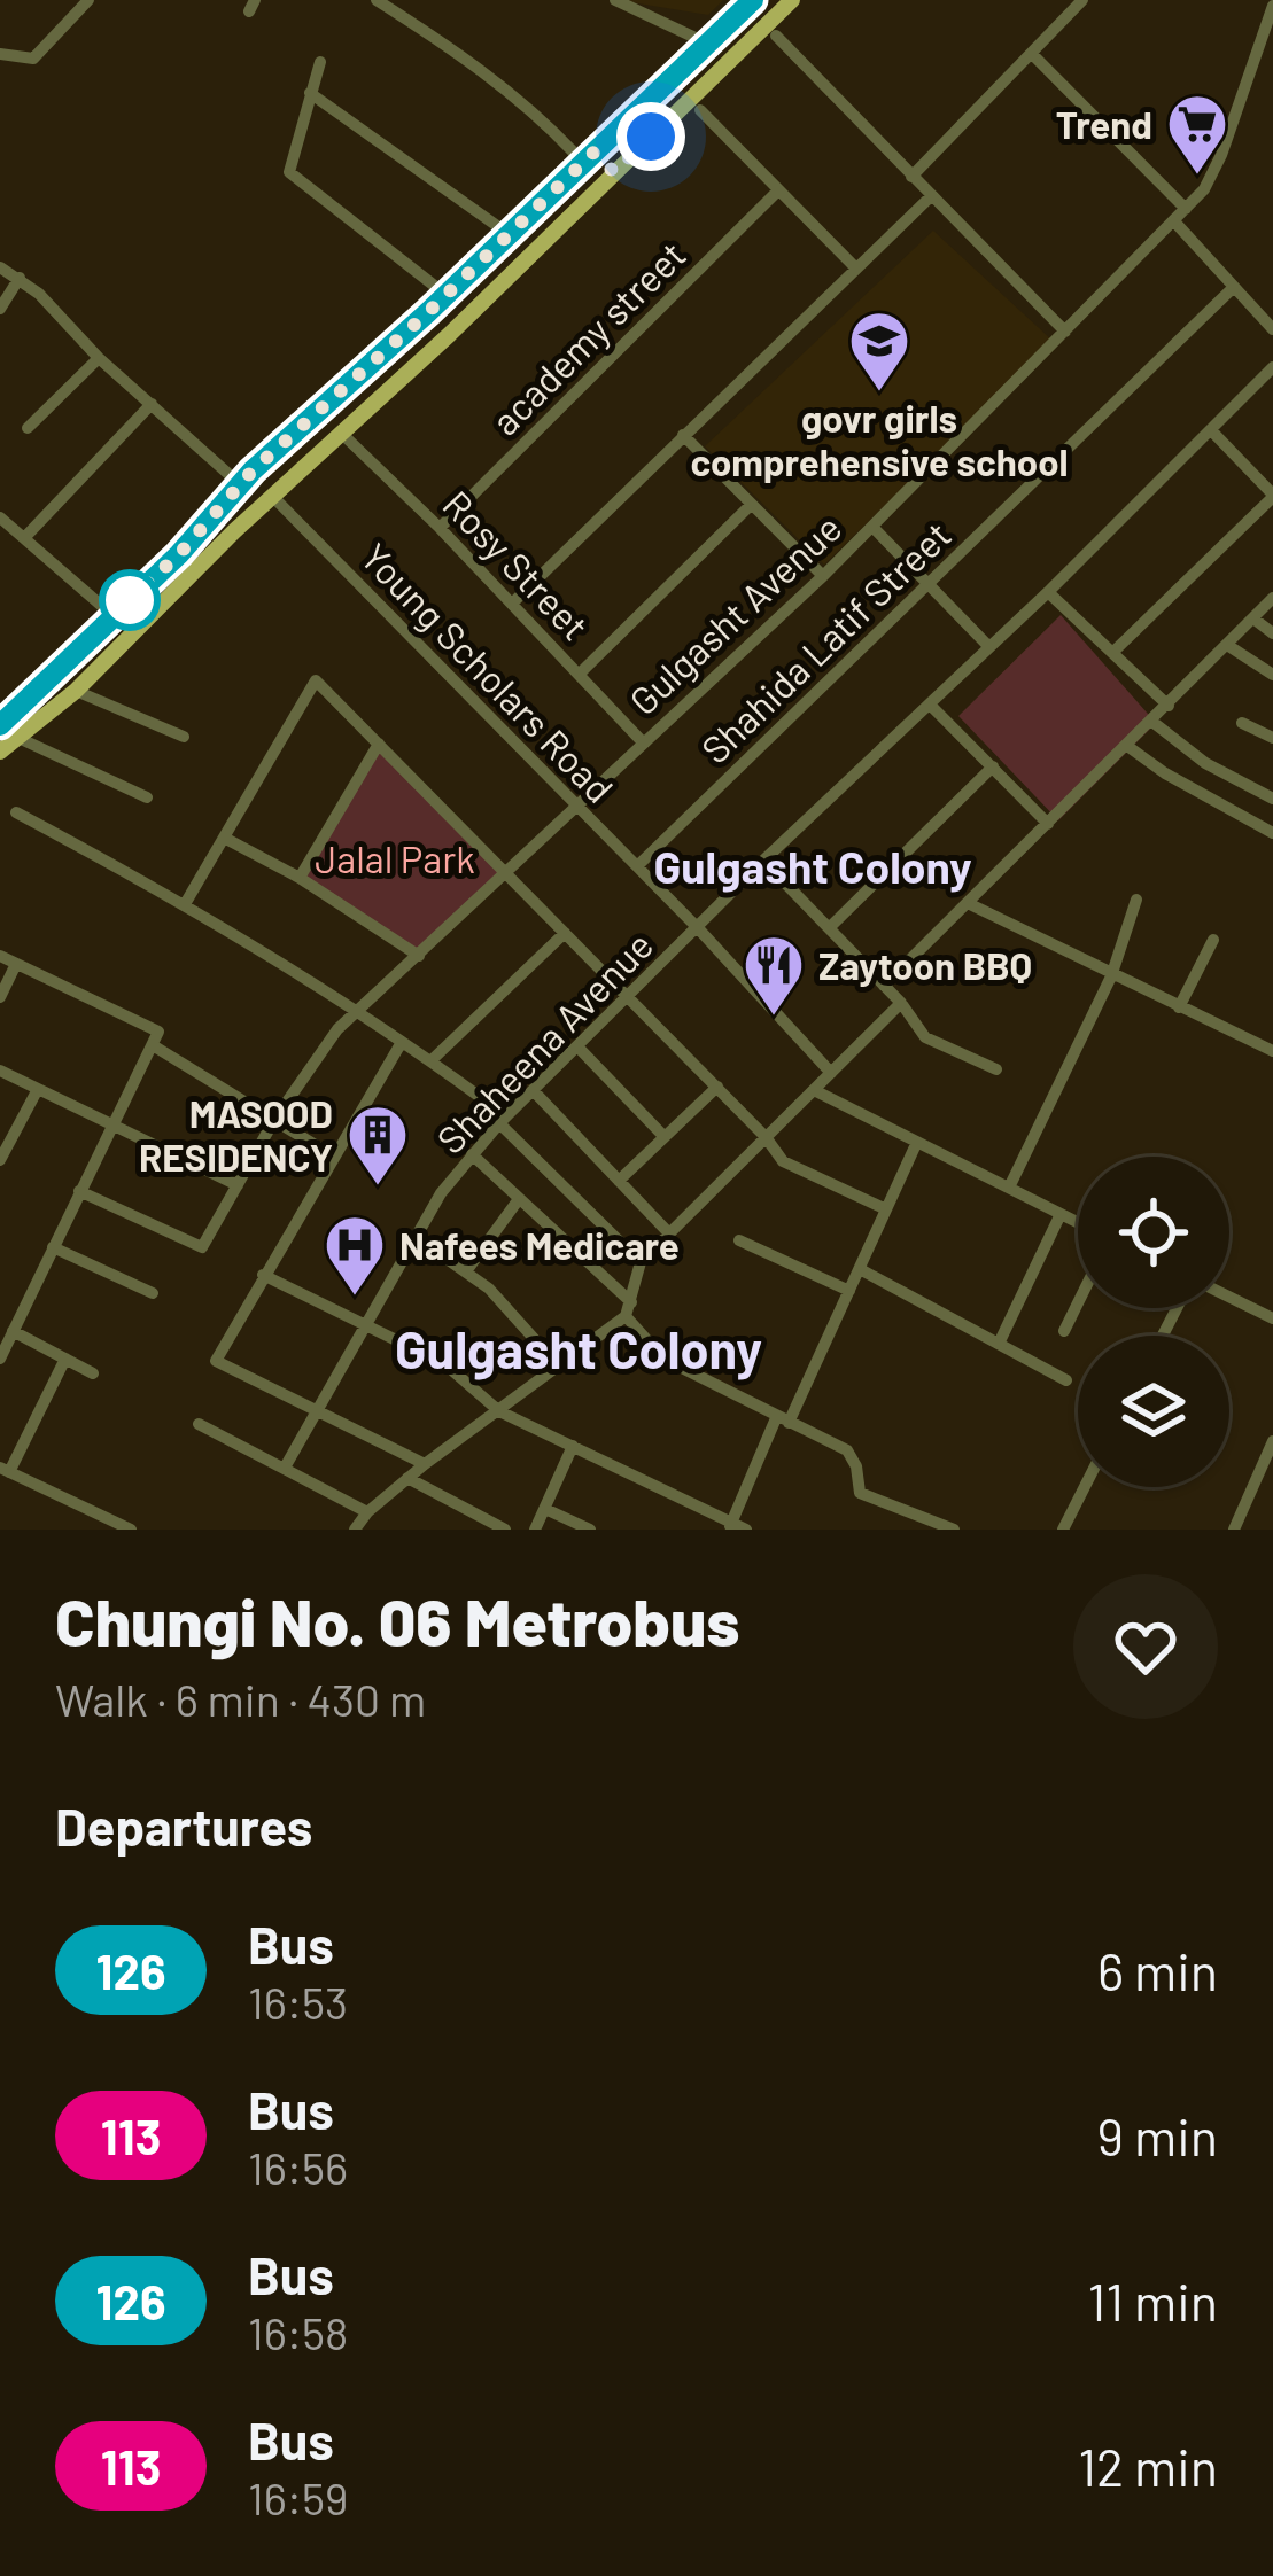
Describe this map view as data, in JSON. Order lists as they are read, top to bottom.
{
  "streets": {
    "street": [
      "academy street",
      "Rosy Street",
      "Gulgasht Avenue",
      "Shahida Latif Street",
      "Young Scholars Road",
      "Shaheena Avenue"
    ]
  },
  "crossings": [
    ["academy street", "Rosy Street"],
    ["Rosy Street", "Gulgasht Avenue"],
    ["Gulgasht Avenue", "Young Scholars Road"],
    ["Shahida Latif Street", "Young Scholars Road"],
    ["Young Scholars Road", "Shaheena Avenue"]
  ],
  "districts": ["Gulgasht Colony", "Gulgasht Colony"],
  "parks": ["Jalal Park"],
  "places": {
    "supermarket": ["Trend"],
    "school or university": ["govr girls comprehensive school"],
    "restaurant": ["Zaytoon BBQ"],
    "building": ["MASOOD RESIDENCY"],
    "hospital": ["Nafees Medicare"]
  },
  "lines": ["bus line 126"],
  "page": {
    "heading": [
      ["Chungi No. 06 Metrobus", "Walk · 6 min · 430 m"],
      "Departures"
    ],
    "list": [
      {
        "mark": "126",
        "name": "Bus",
        "note": "16:53",
        "value": "6 min"
      },
      {
        "mark": "113",
        "name": "Bus",
        "note": "16:56",
        "value": "9 min"
      },
      {
        "mark": "126",
        "name": "Bus",
        "note": "16:58",
        "value": "11 min"
      },
      {
        "mark": "113",
        "name": "Bus",
        "note": "16:59",
        "value": "12 min"
      }
    ]
  }
}
